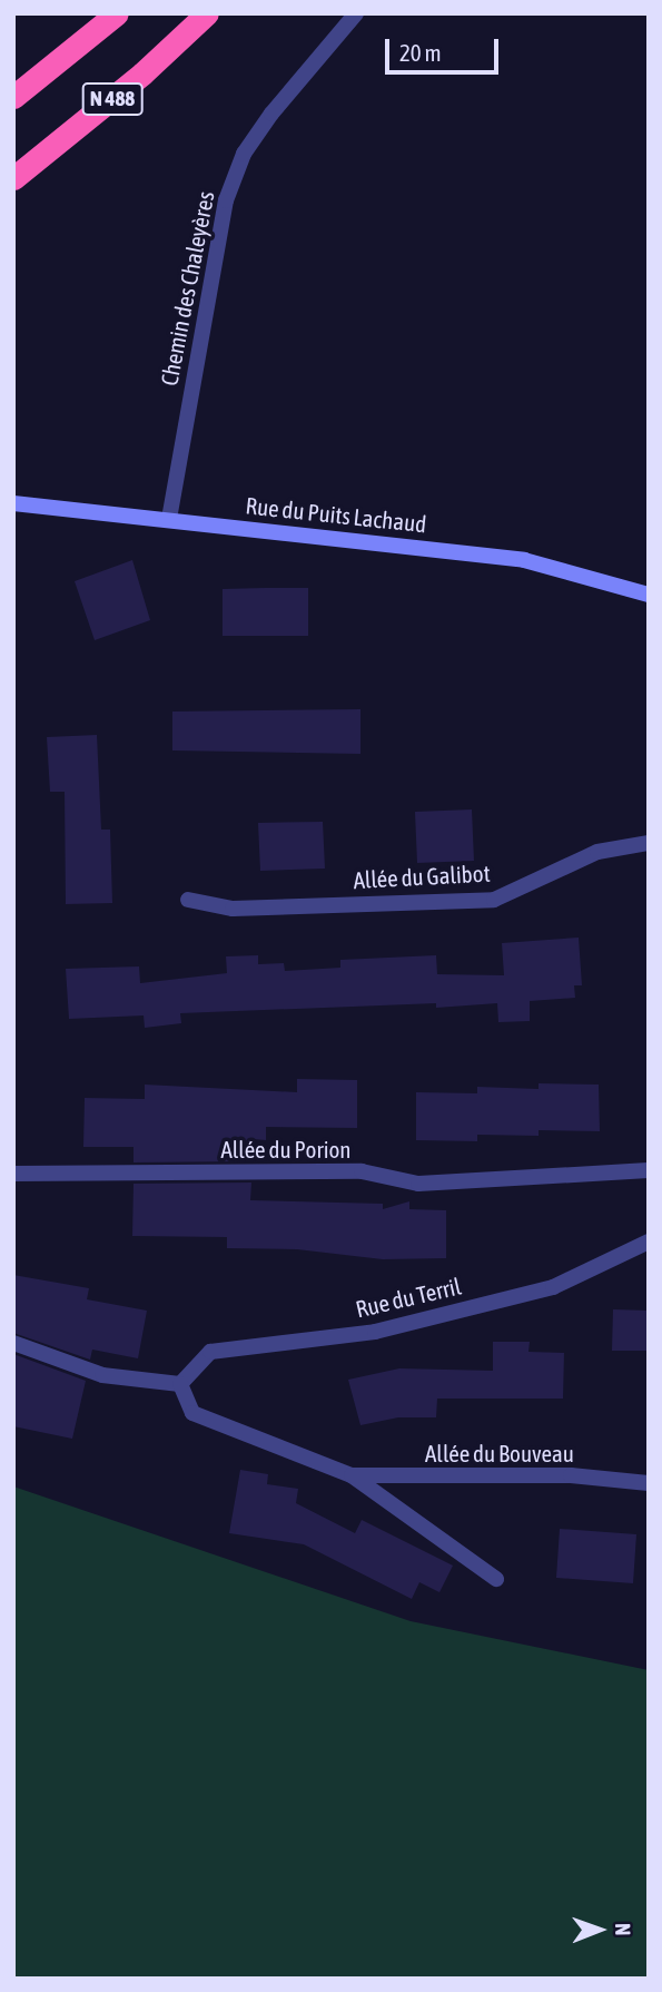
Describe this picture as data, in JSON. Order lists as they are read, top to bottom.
{
  "streets": {
    "highway": ["N 488"],
    "street": [
      "Chemin des Chaleyères",
      "Rue du Puits Lachaud",
      "Allée du Galibot",
      "Allée du Porion",
      "Rue du Terril",
      "Allée du Bouveau"
    ]
  },
  "crossings": [
    ["Chemin des Chaleyères", "Rue du Puits Lachaud"],
    ["Rue du Terril", "Allée du Bouveau"]
  ],
  "scale_bar": "20 m",
  "north": "right"
}
